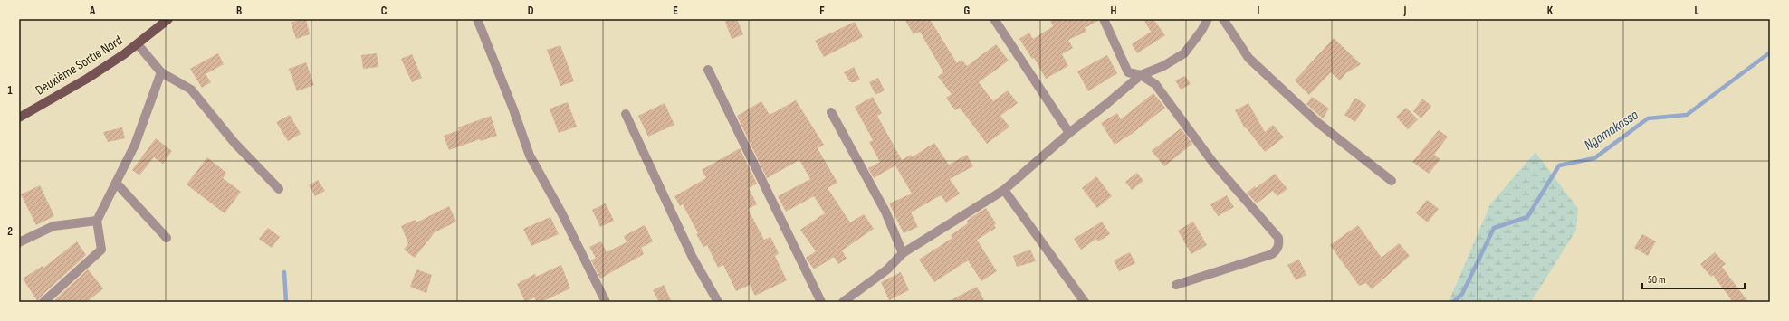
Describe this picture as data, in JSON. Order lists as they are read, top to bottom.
{
  "streets": {
    "main road": ["Deuxième Sortie Nord"]
  },
  "water": ["Ngamakosso"],
  "scale_bar": "50 m",
  "grid": {
    "columns": [
      "A",
      "B",
      "C",
      "D",
      "E",
      "F",
      "G",
      "H",
      "I",
      "J",
      "K",
      "L"
    ],
    "rows": ["1", "2"]
  }
}
